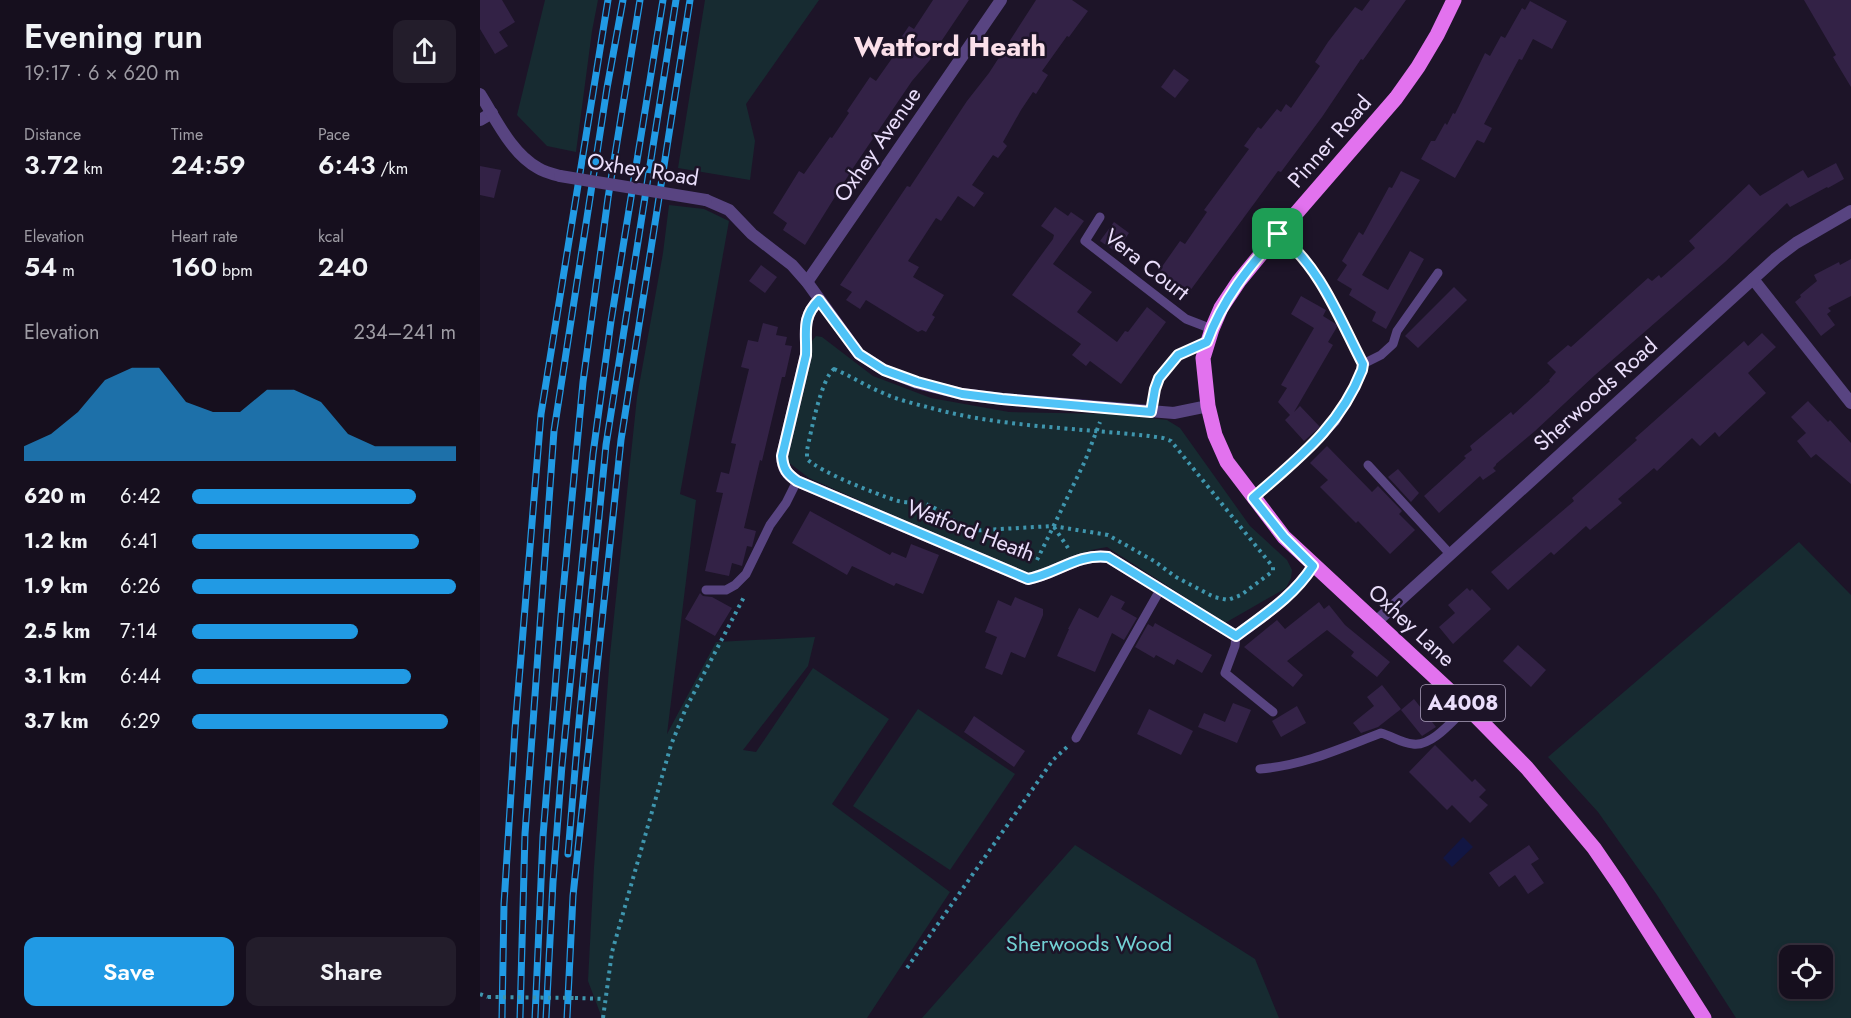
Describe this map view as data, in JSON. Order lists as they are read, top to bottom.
{
  "streets": {
    "main road": ["Pinner Road", "Oxhey Lane", "A4008"],
    "street": [
      "Oxhey Avenue",
      "Oxhey Road",
      "Sherwoods Road",
      "Watford Heath"
    ],
    "lane": ["Vera Court"]
  },
  "crossings": [
    ["Pinner Road", "Vera Court"],
    ["Pinner Road", "Oxhey Lane"],
    ["Oxhey Avenue", "Oxhey Road"],
    ["Sherwoods Road", "Oxhey Lane"]
  ],
  "districts": ["Watford Heath"],
  "parks": ["Sherwoods Wood"],
  "page": {
    "heading": ["Evening run", "19:17 · 6 × 620 m"],
    "stats": [
      ["Distance", "3.72 km"],
      ["Time", "24:59"],
      ["Pace", "6:43 /km"],
      ["Elevation", "54 m"],
      ["Heart rate", "160 bpm"],
      ["kcal", "240"]
    ],
    "chart": ["Elevation", "234–241 m"],
    "list": [
      {
        "name": "620 m",
        "note": "6:42"
      },
      {
        "name": "1.2 km",
        "note": "6:41"
      },
      {
        "name": "1.9 km",
        "note": "6:26"
      },
      {
        "name": "2.5 km",
        "note": "7:14"
      },
      {
        "name": "3.1 km",
        "note": "6:44"
      },
      {
        "name": "3.7 km",
        "note": "6:29"
      }
    ],
    "buttons": ["Save", "Share"]
  }
}
